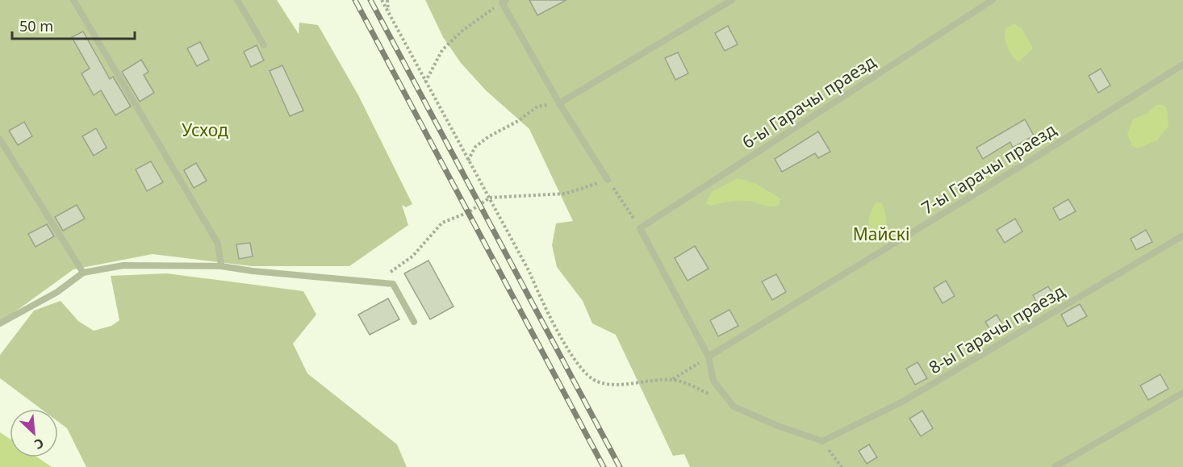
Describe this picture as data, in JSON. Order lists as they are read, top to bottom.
{
  "streets": {
    "lane": ["6-ы Гарачы праезд", "7-ы Гарачы праезд", "8-ы Гарачы праезд"]
  },
  "parks": ["Усход", "Майскі"],
  "scale_bar": "50 m",
  "north": "bottom right"
}
